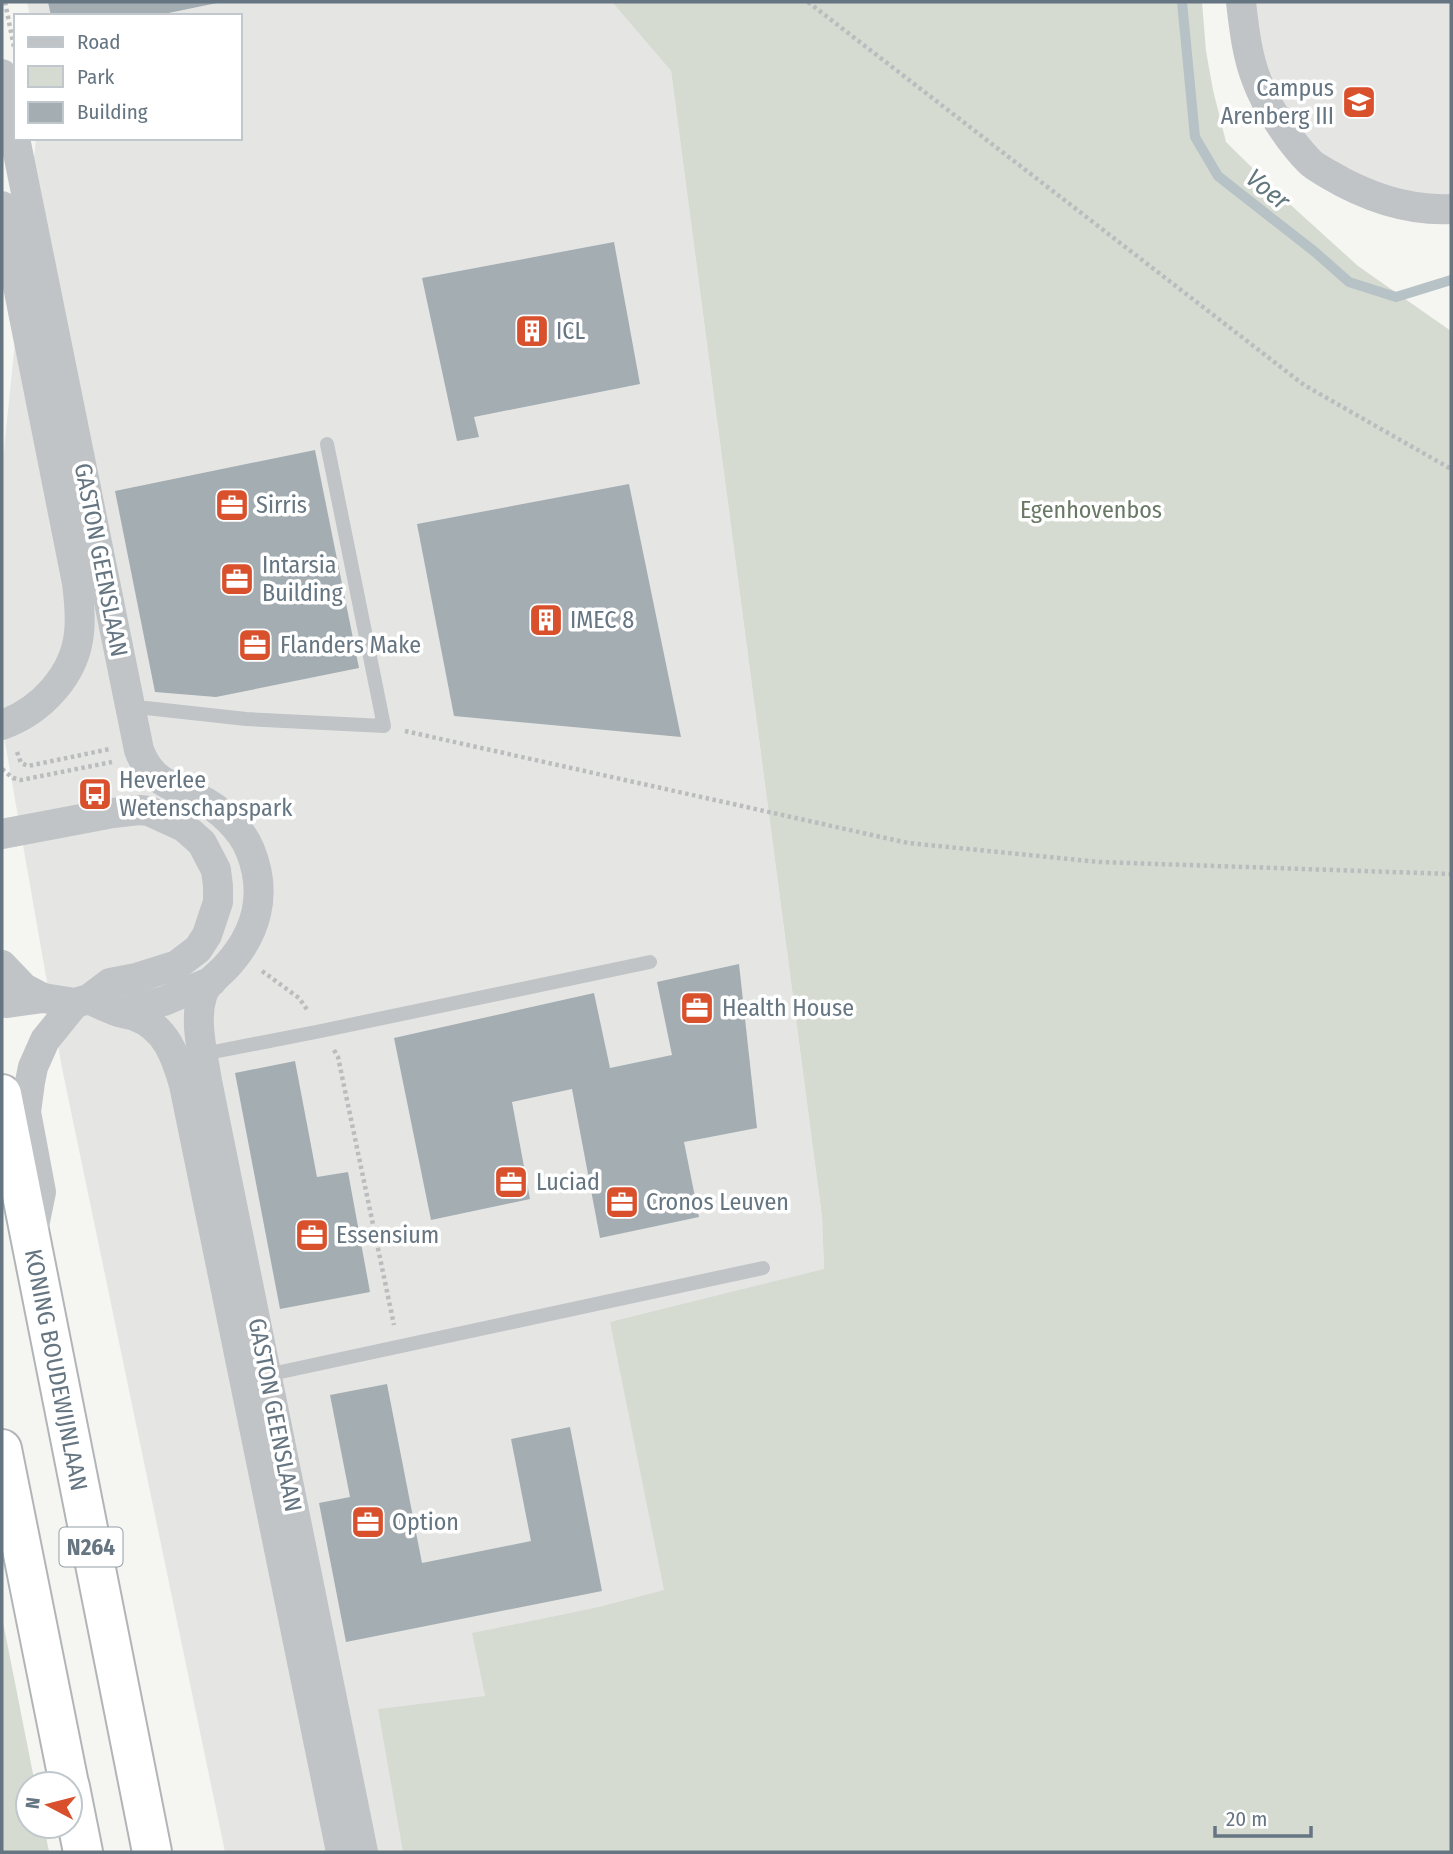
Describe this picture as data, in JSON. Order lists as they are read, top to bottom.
{
  "streets": {
    "highway": ["KONING BOUDEWIJNLAAN", "N264"],
    "street": ["GASTON GEENSLAAN"]
  },
  "water": ["Voer"],
  "parks": ["Egenhovenbos"],
  "places": {
    "school or university": ["Campus Arenberg III"],
    "building": ["ICL", "IMEC 8"],
    "office": [
      "Sirris",
      "Intarsia Building",
      "Flanders Make",
      "Health House",
      "Luciad",
      "Cronos Leuven",
      "Essensium",
      "Option"
    ],
    "bus stop": ["Heverlee Wetenschapspark"]
  },
  "legend": ["Road", "Park", "Building"],
  "scale_bar": "20 m",
  "north": "left"
}
